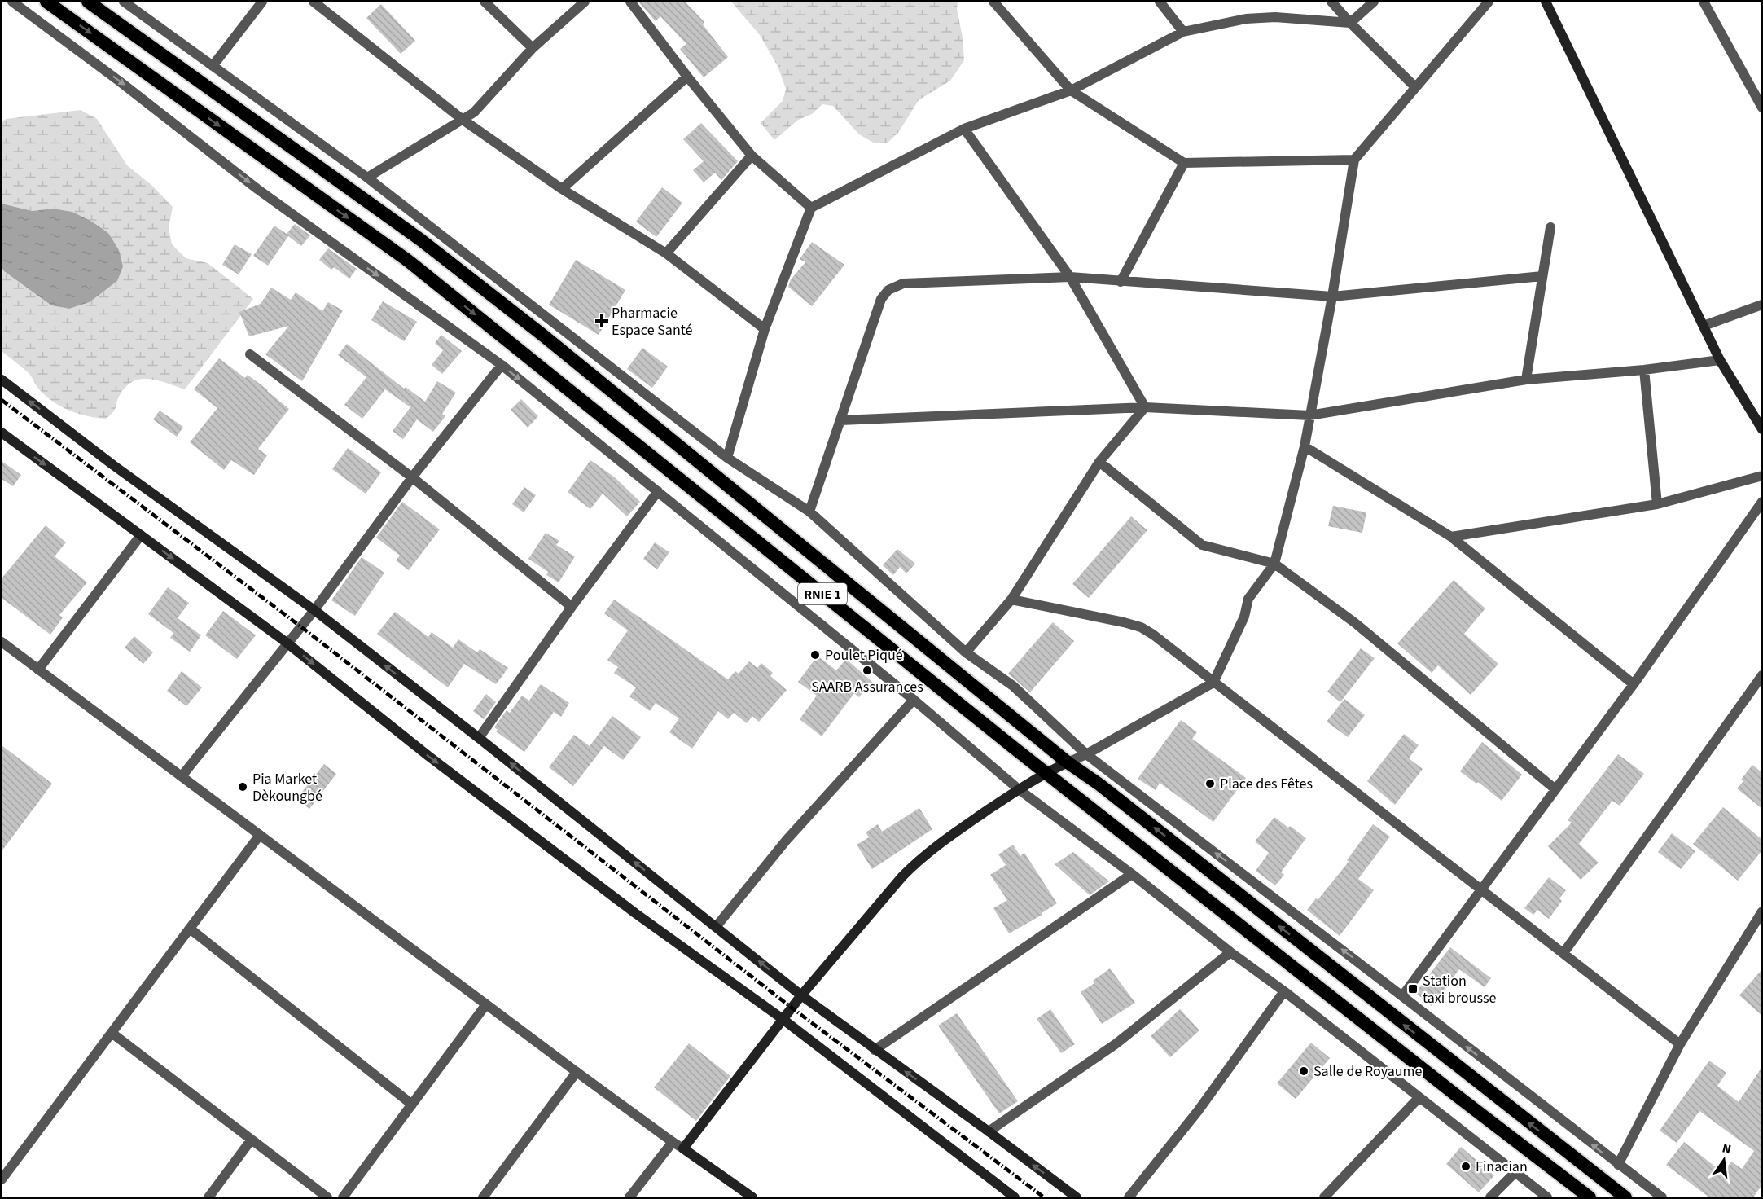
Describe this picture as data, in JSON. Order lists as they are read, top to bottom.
{
  "streets": {
    "highway": ["RNIE 1"]
  },
  "places": {
    "health": ["Pharmacie Espace Santé"],
    "other": [
      "Poulet Piqué",
      "SAARB Assurances",
      "Place des Fêtes",
      "Pia Market Dèkoungbé",
      "Salle de Royaume",
      "Finacian"
    ],
    "transit": ["Station taxi brousse"]
  },
  "north": "top"
}
